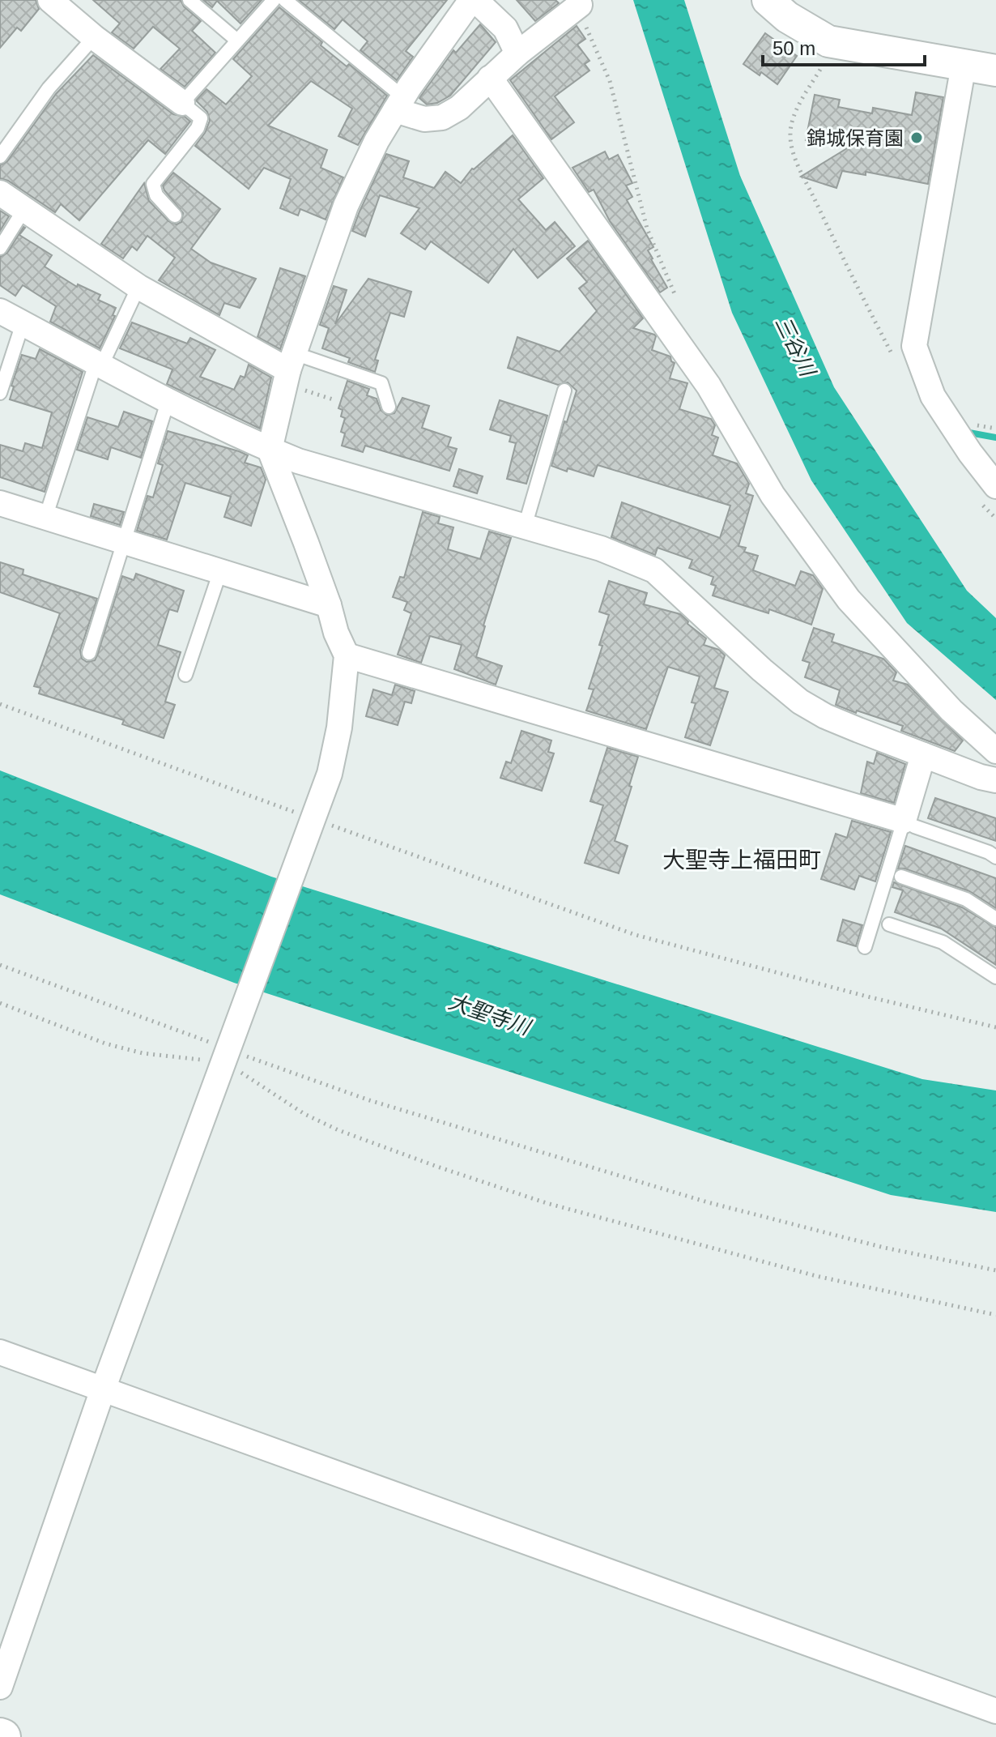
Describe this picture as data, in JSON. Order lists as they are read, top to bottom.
{
  "districts": ["大聖寺上福田町"],
  "water": ["三谷川", "大聖寺川"],
  "places": ["錦城保育園"],
  "scale_bar": "50 m"
}
